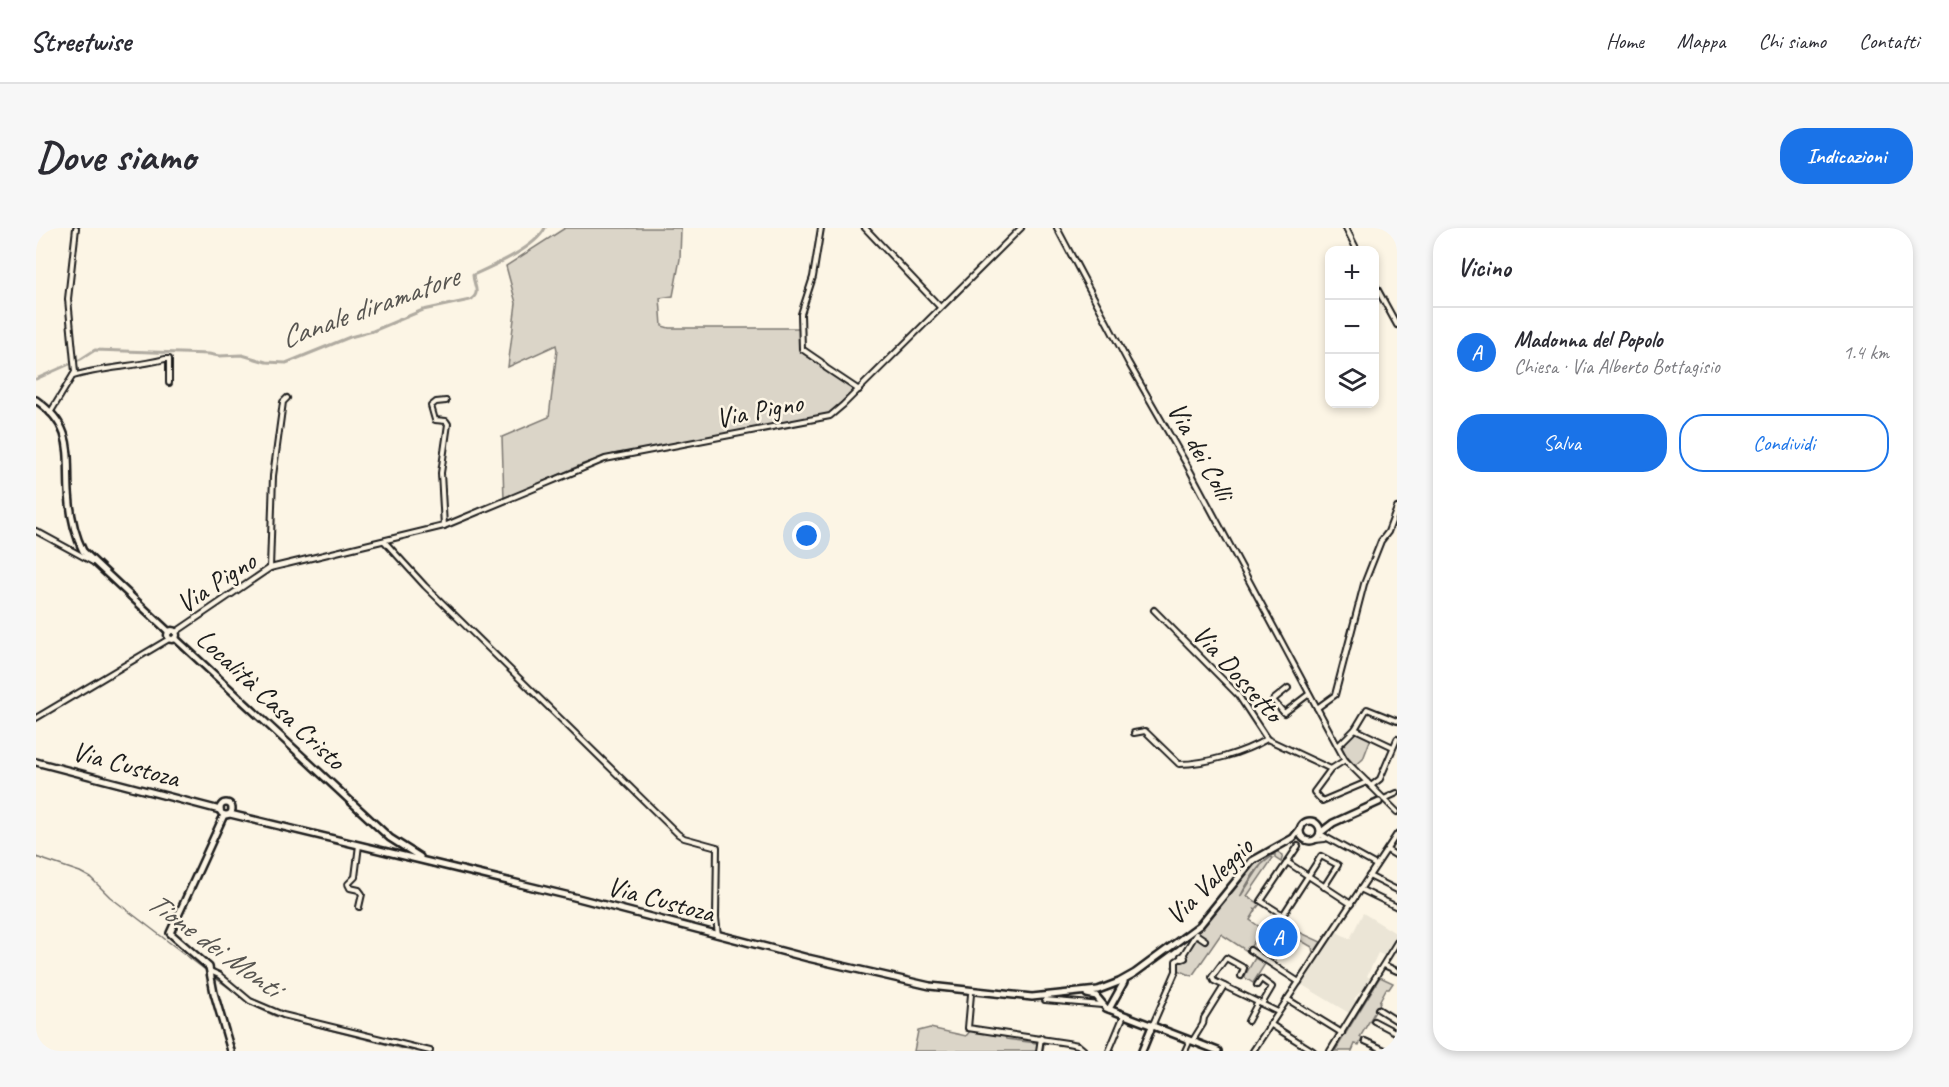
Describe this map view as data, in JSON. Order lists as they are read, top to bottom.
{
  "streets": {
    "main road": ["Località Casa Cristo", "Via Custoza", "Via Valeggio"],
    "street": ["Via Pigno", "Via dei Colli", "Via Dossetto"]
  },
  "crossings": [
    ["Via Pigno", "Località Casa Cristo"],
    ["Via Custoza", "Via Valeggio"]
  ],
  "water": ["Canale diramatore", "Tione dei Monti"],
  "page": {
    "header": "Streetwise",
    "nav": [
      "Home",
      "Mappa",
      "Chi siamo",
      "Contatti"
    ],
    "buttons": [
      "Indicazioni",
      ["Salva", "Condividi"]
    ],
    "title": "Dove siamo",
    "heading": "Vicino",
    "map_buttons": ["+", "−"],
    "list": [
      {
        "mark": "A",
        "name": "Madonna del Popolo",
        "note": "Chiesa · Via Alberto Bottagisio",
        "value": "1.4 km"
      }
    ],
    "pins": "A"
  }
}
